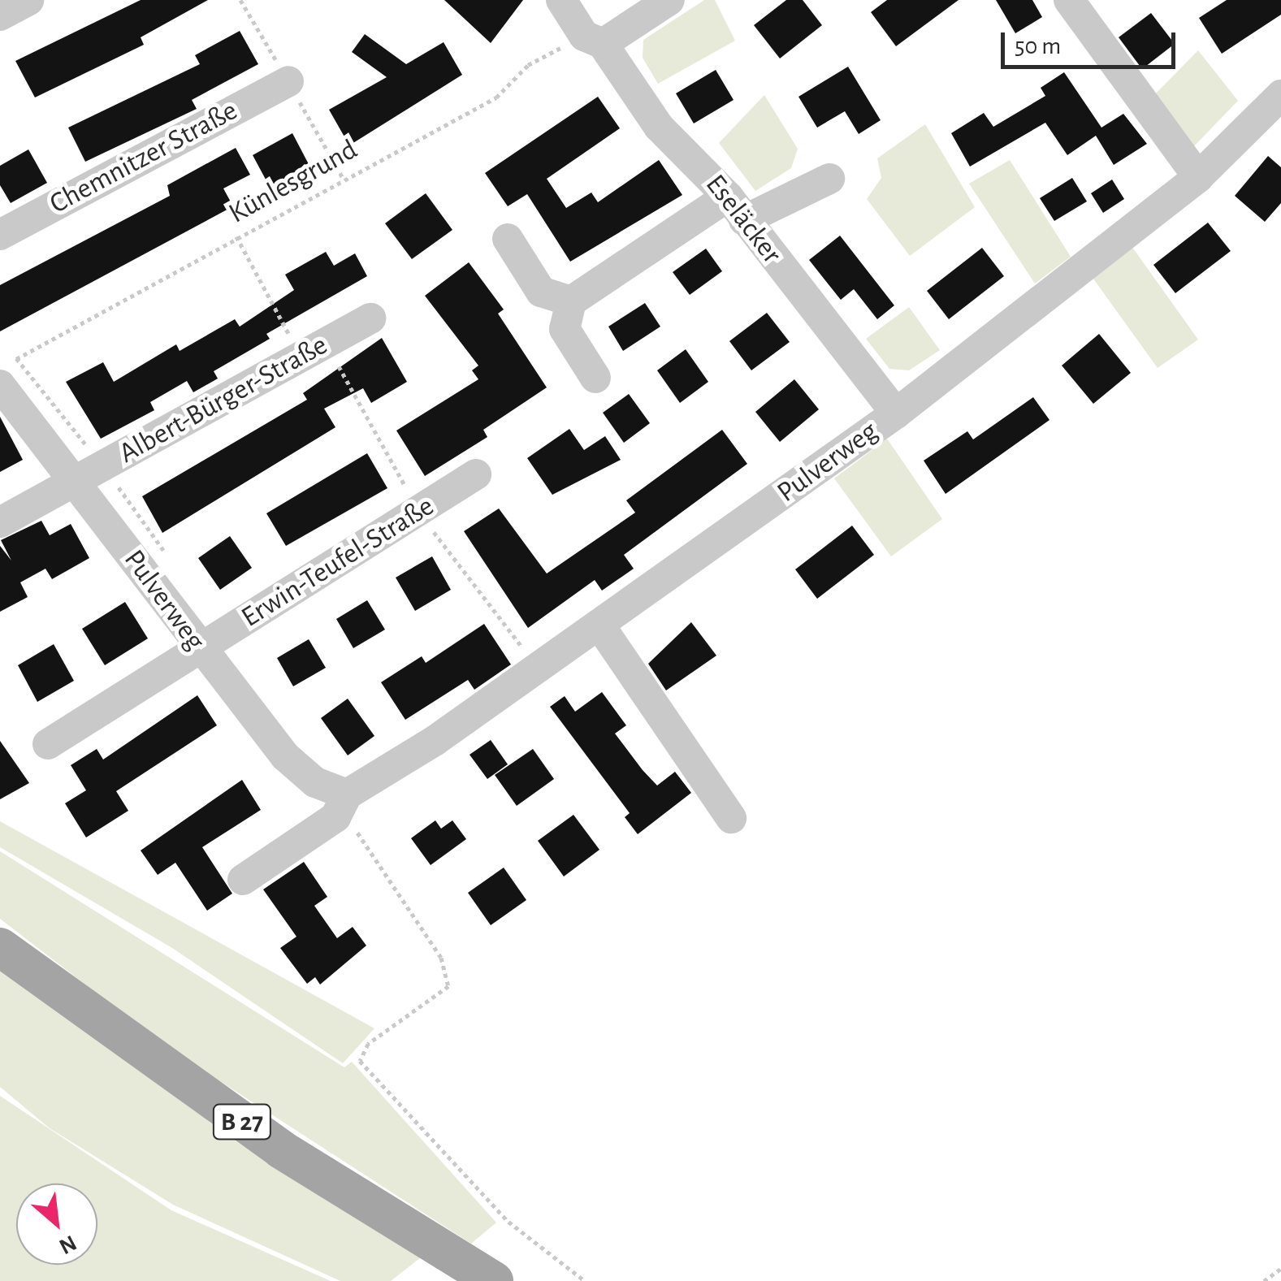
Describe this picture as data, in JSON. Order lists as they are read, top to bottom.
{
  "streets": {
    "main road": ["B 27"],
    "street": [
      "Chemnitzer Straße",
      "Eseläcker",
      "Albert-Bürger-Straße",
      "Pulverweg",
      "Erwin-Teufel-Straße"
    ],
    "path": ["Künlesgrund"]
  },
  "crossings": [
    ["Künlesgrund", "Eseläcker"],
    ["Eseläcker", "Pulverweg"],
    ["Albert-Bürger-Straße", "Pulverweg"],
    ["Pulverweg", "Erwin-Teufel-Straße"]
  ],
  "scale_bar": "50 m",
  "north": "bottom right"
}
